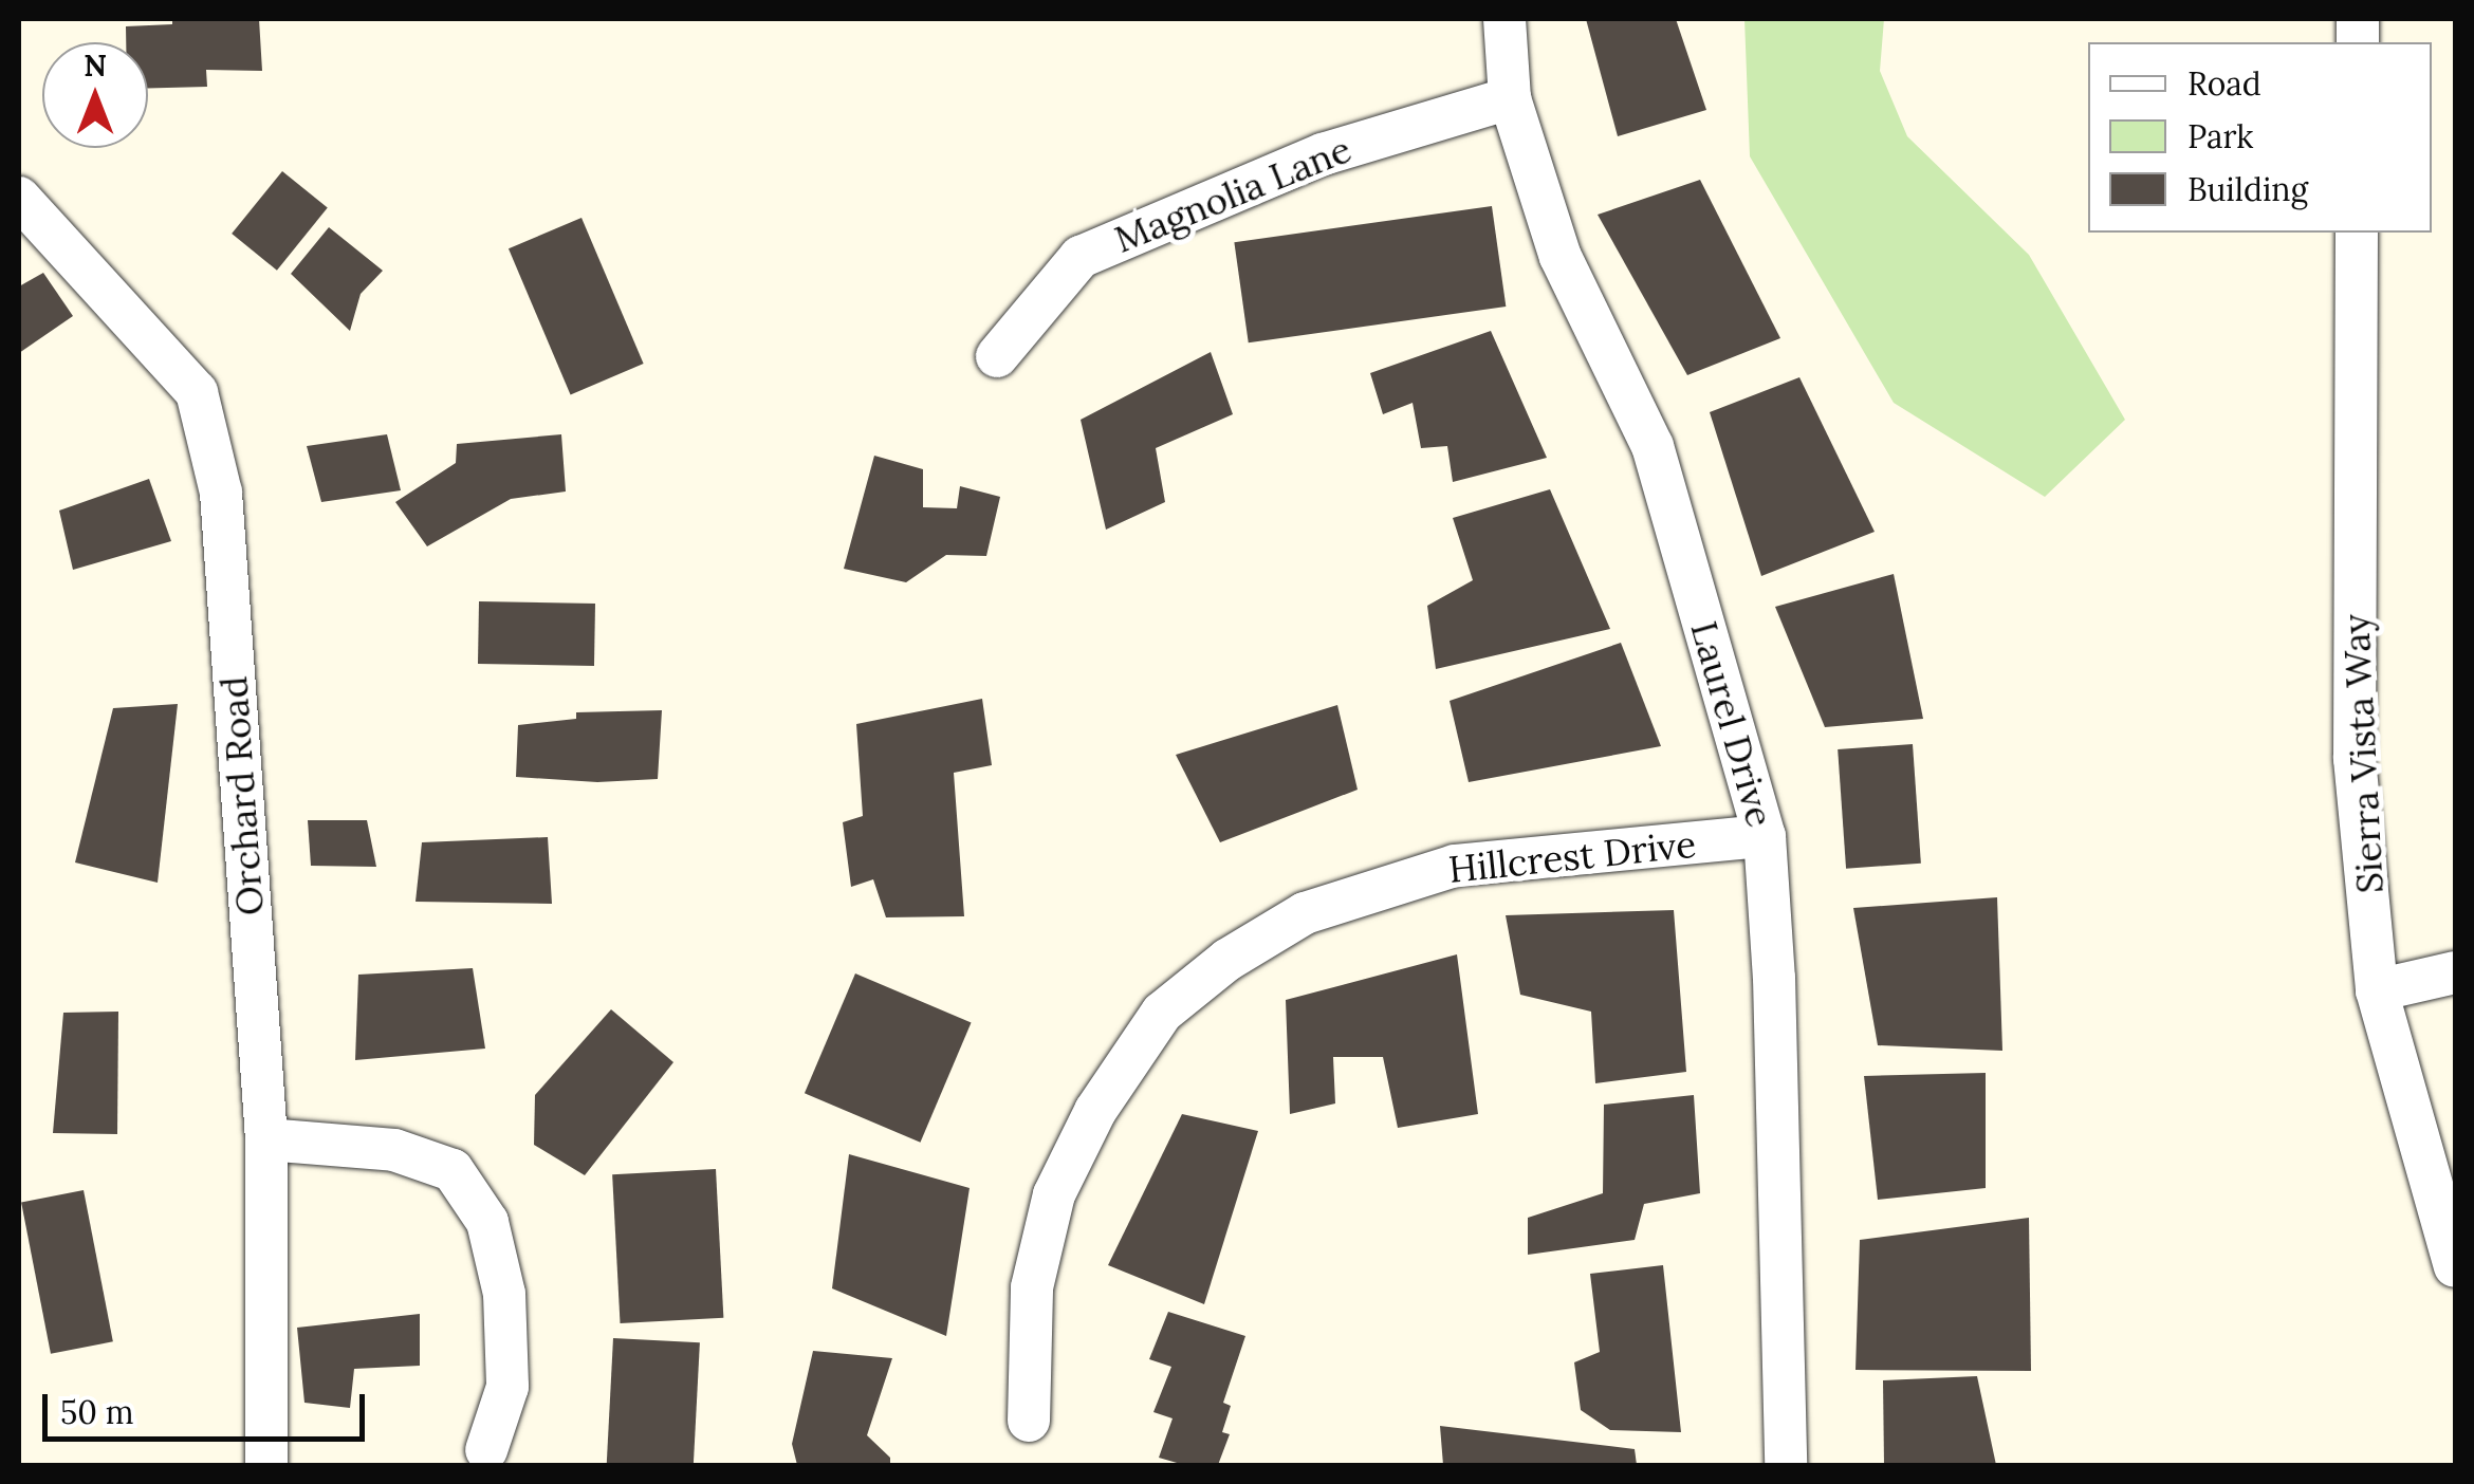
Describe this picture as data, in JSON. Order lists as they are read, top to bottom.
{
  "streets": {
    "street": [
      "Magnolia Lane",
      "Laurel Drive",
      "Sierra Vista Way",
      "Orchard Road",
      "Hillcrest Drive"
    ]
  },
  "crossings": [
    ["Magnolia Lane", "Laurel Drive"],
    ["Laurel Drive", "Hillcrest Drive"]
  ],
  "legend": ["Road", "Park", "Building"],
  "scale_bar": "50 m",
  "north": "top"
}
